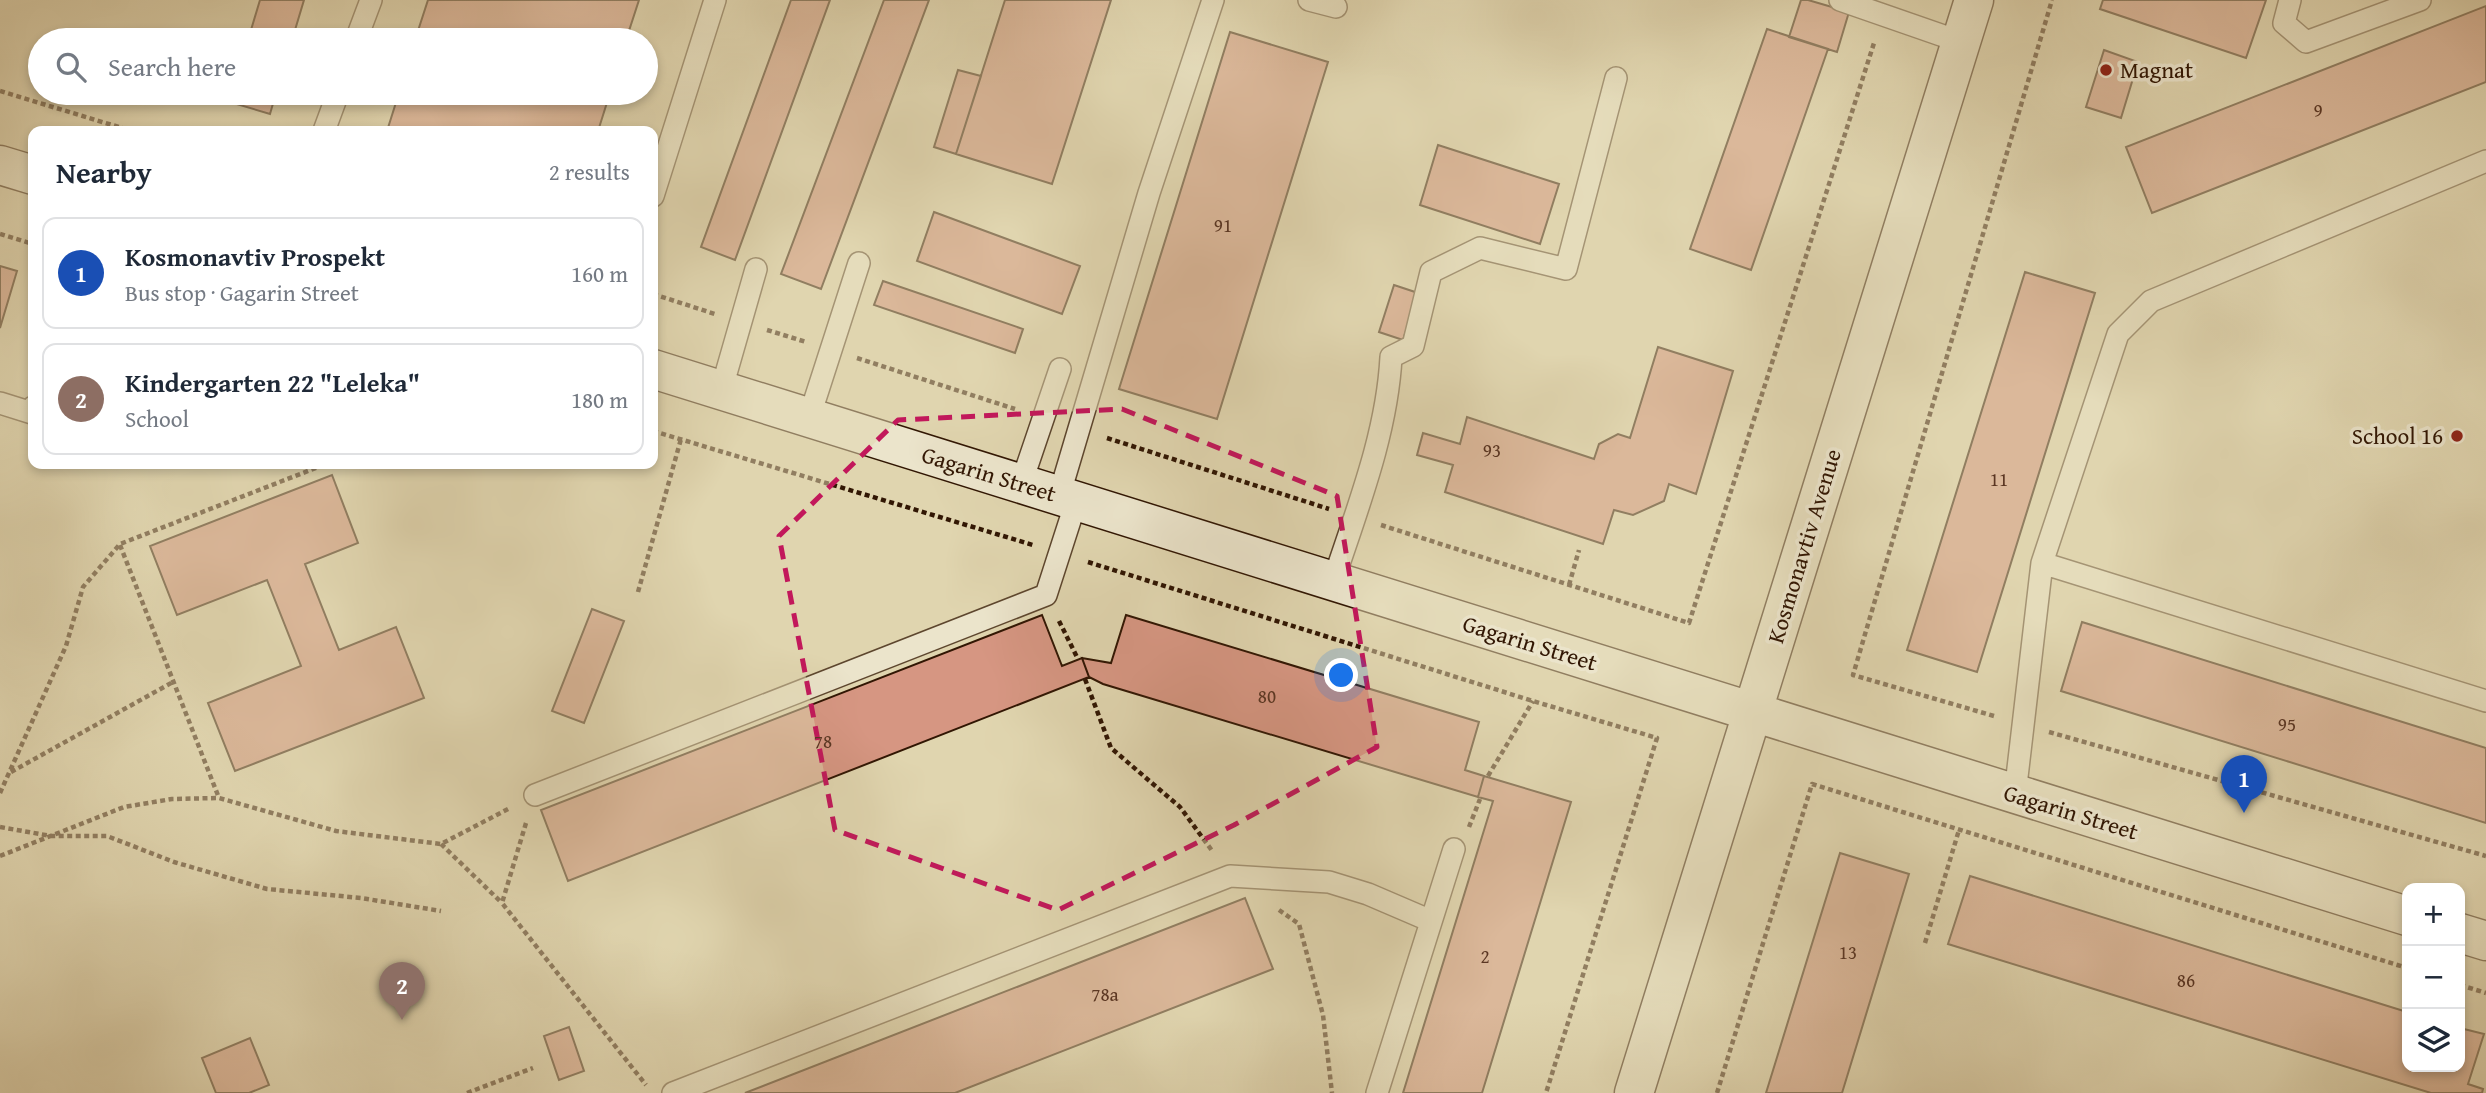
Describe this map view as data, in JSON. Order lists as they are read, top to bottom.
{
  "streets": {
    "street": ["Gagarin Street", "Kosmonavtiv Avenue"]
  },
  "crossings": [
    ["Gagarin Street", "Kosmonavtiv Avenue"]
  ],
  "places": ["Magnat", "School 16"],
  "house_numbers": [
    "9",
    "91",
    "93",
    "11",
    "80",
    "95",
    "78",
    "13",
    "2",
    "86",
    "78а"
  ],
  "page": {
    "search": "Search here",
    "heading": ["Nearby", "2 results"],
    "list": [
      {
        "mark": "1",
        "name": "Kosmonavtiv Prospekt",
        "note": "Bus stop · Gagarin Street",
        "value": "160 m"
      },
      {
        "mark": "2",
        "name": "Kindergarten 22 \"Leleka\"",
        "note": "School",
        "value": "180 m"
      }
    ],
    "pins": ["1", "2"],
    "map_buttons": ["+", "−"]
  }
}
